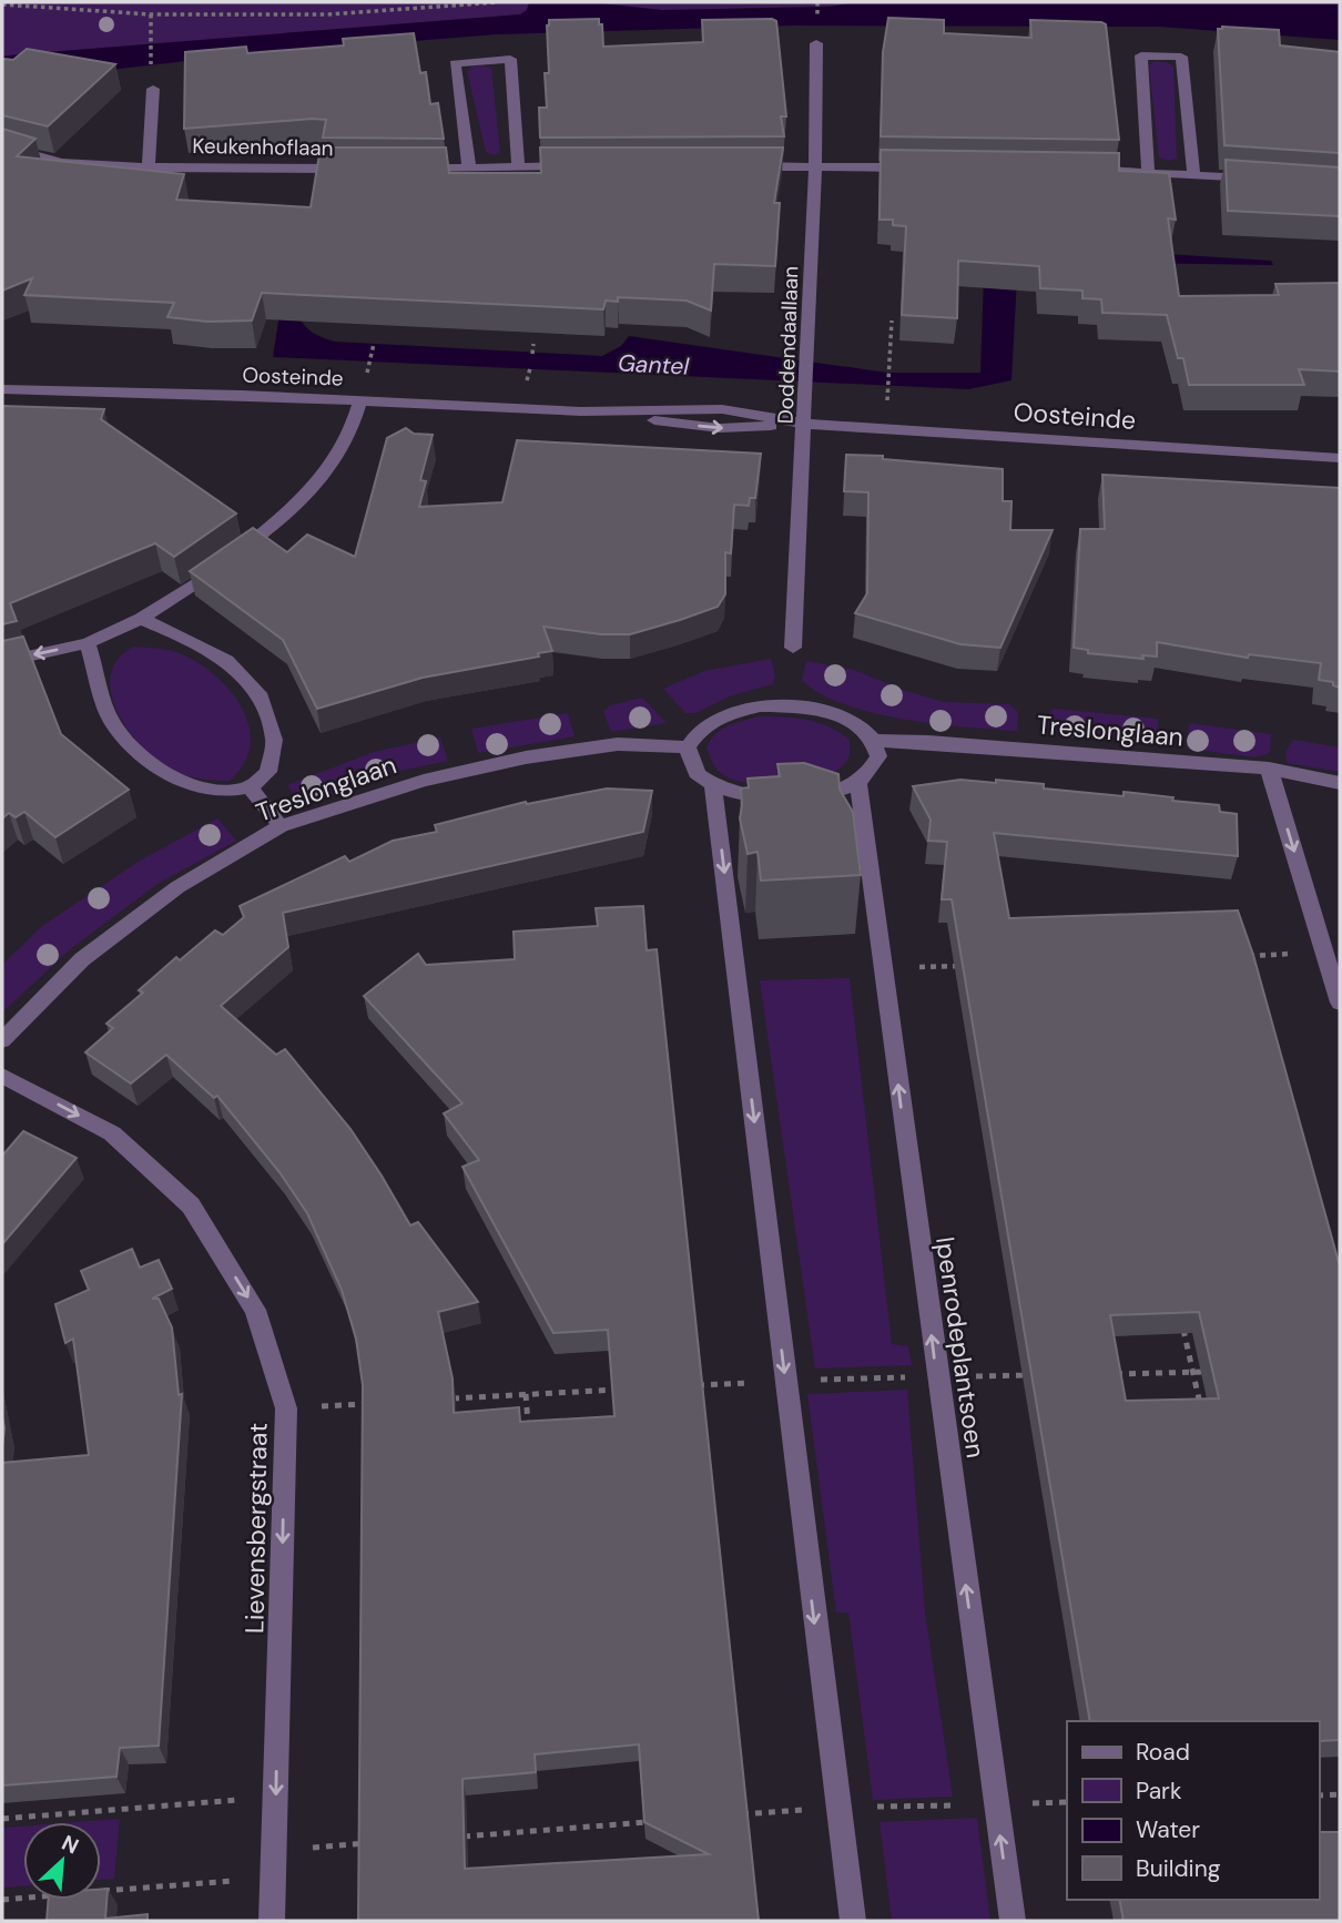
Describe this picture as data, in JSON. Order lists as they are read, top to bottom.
{
  "streets": {
    "street": [
      "Keukenhoflaan",
      "Doddendaallaan",
      "Oosteinde",
      "Treslonglaan",
      "Ipenrodeplantsoen",
      "Lievensbergstraat"
    ]
  },
  "crossings": [
    ["Doddendaallaan", "Oosteinde"]
  ],
  "one_way": ["Lievensbergstraat"],
  "water": ["Gantel"],
  "legend": [
    "Road",
    "Park",
    "Water",
    "Building"
  ],
  "north": "top right"
}
